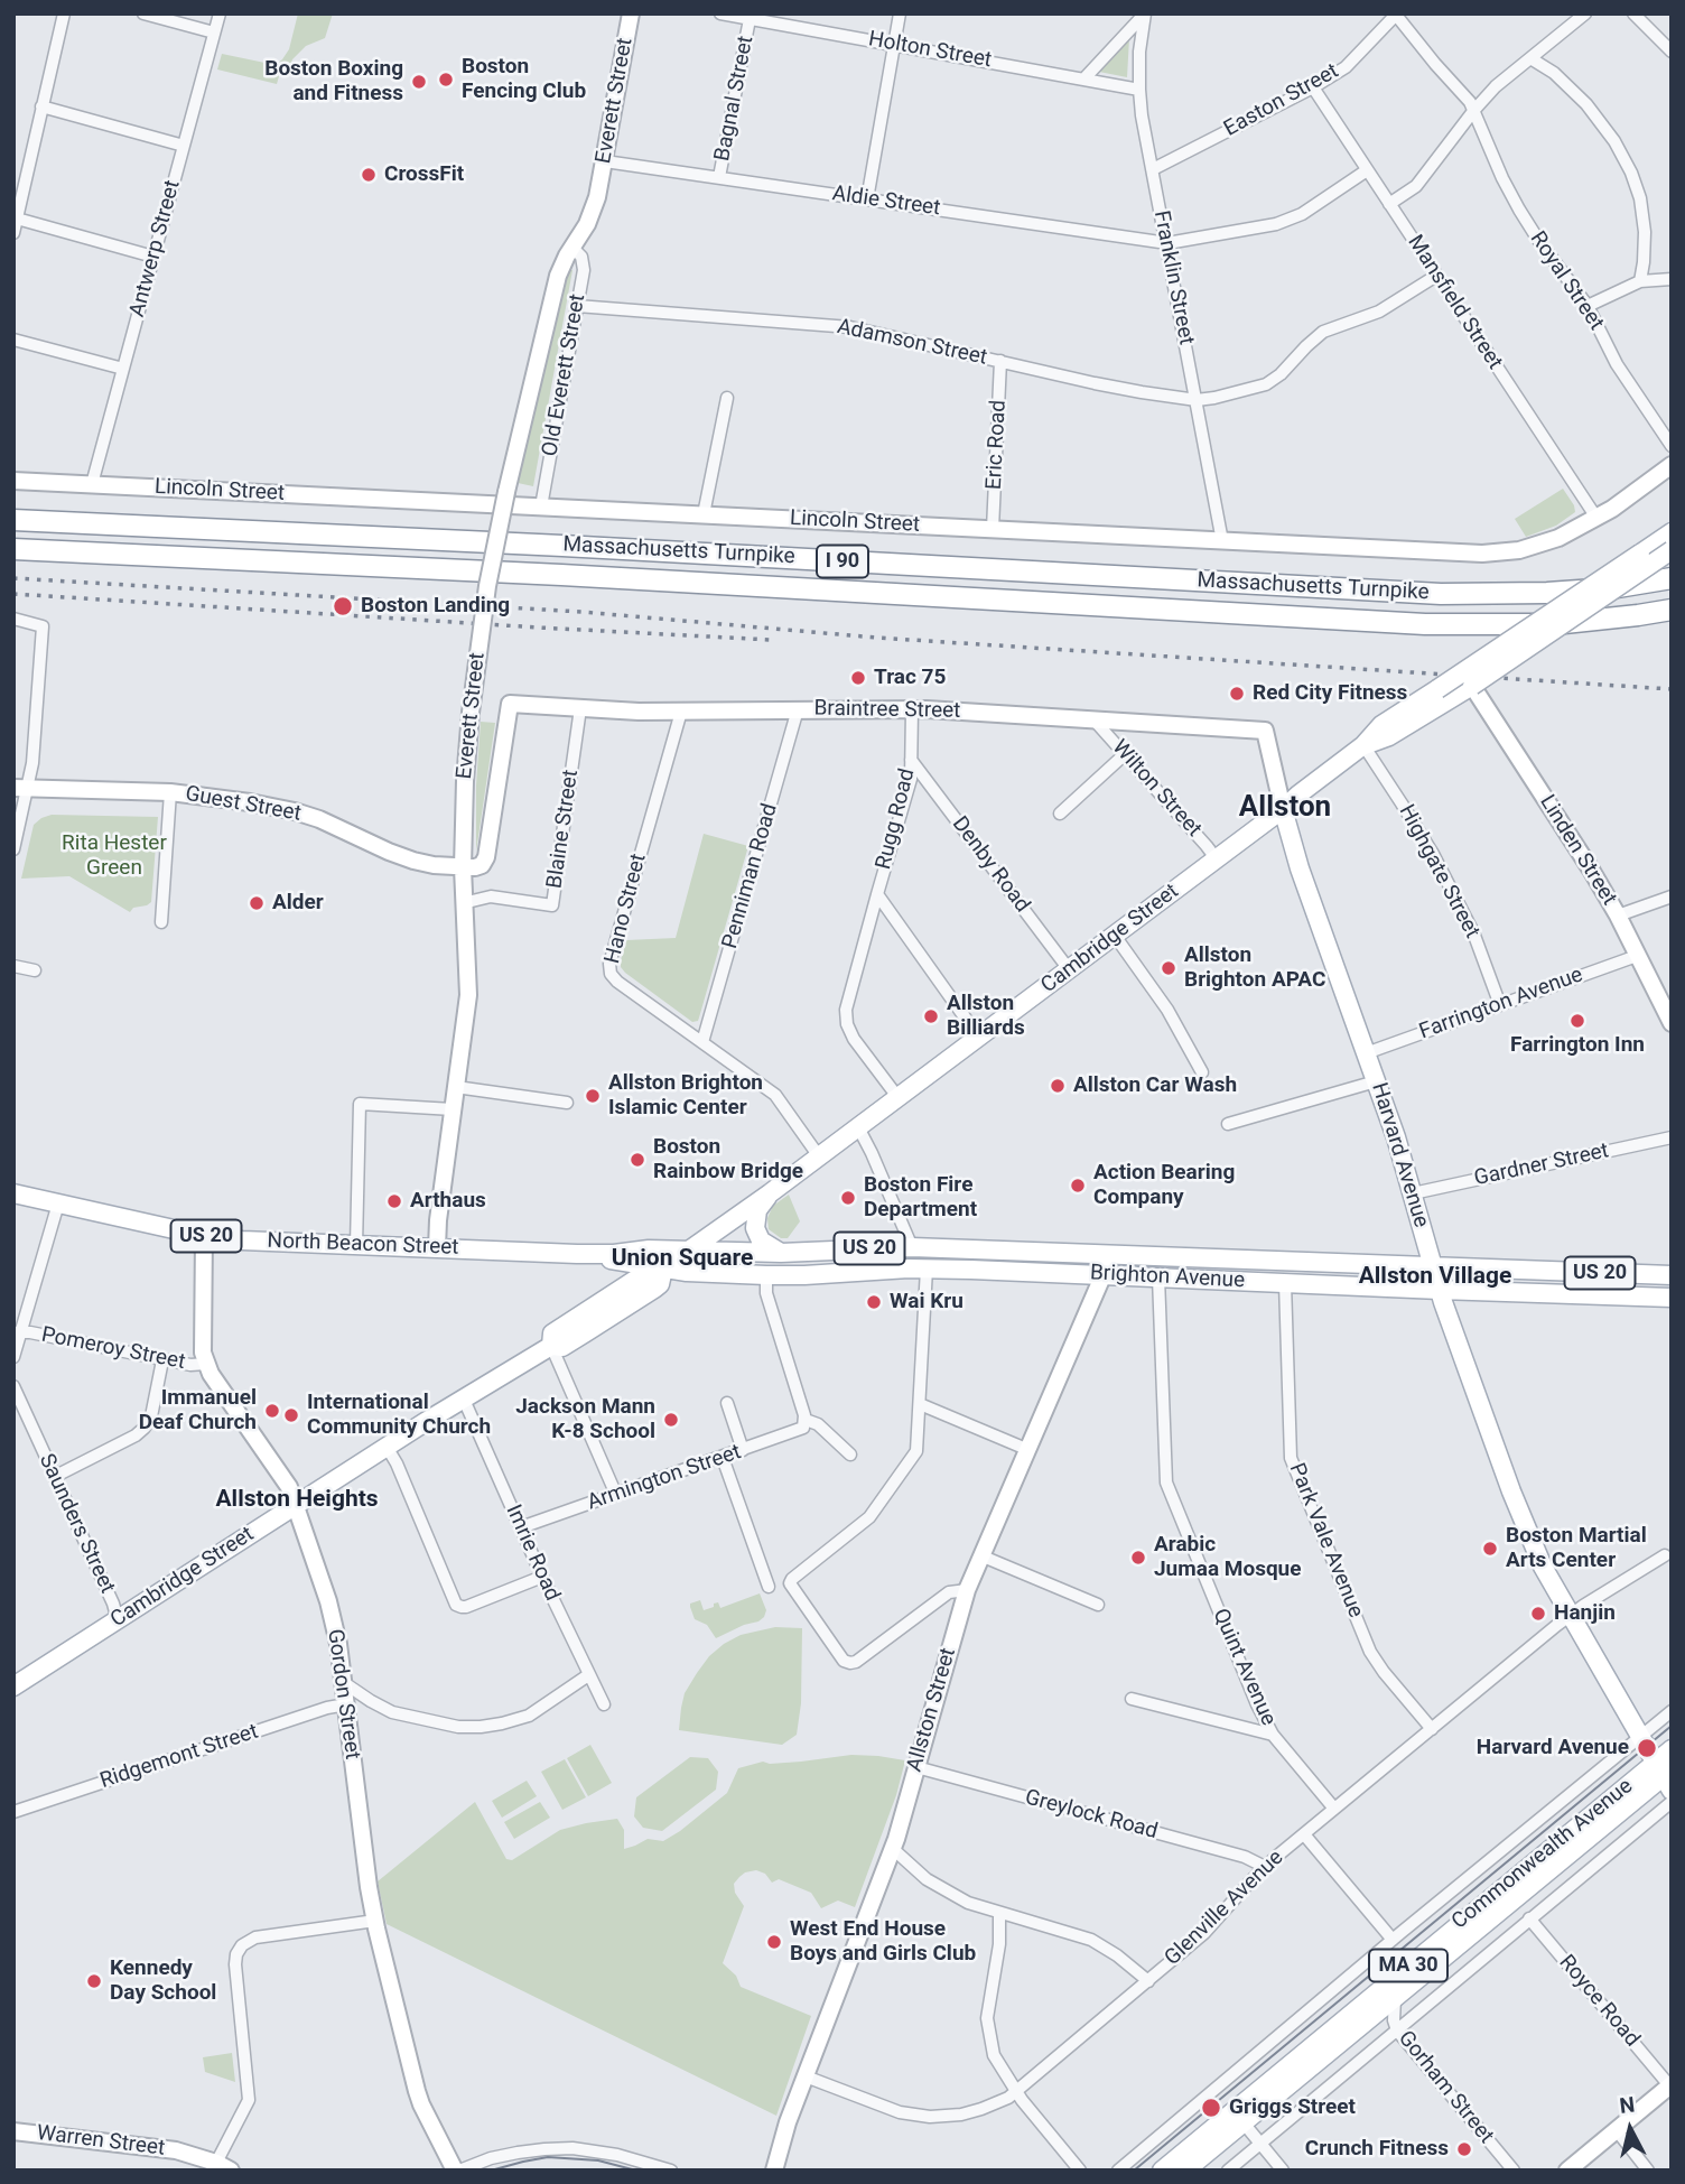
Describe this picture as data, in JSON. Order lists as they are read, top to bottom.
{
  "streets": {
    "highway": ["Massachusetts Turnpike", "I 90"],
    "main road": [
      "Cambridge Street",
      "Harvard Avenue",
      "US 20",
      "North Beacon Street",
      "Brighton Avenue",
      "Commonwealth Avenue",
      "MA 30"
    ],
    "street": [
      "Holton Street",
      "Bagnal Street",
      "Everett Street",
      "Easton Street",
      "Aldie Street",
      "Antwerp Street",
      "Franklin Street",
      "Royal Street",
      "Mansfield Street",
      "Adamson Street",
      "Old Everett Street",
      "Eric Road",
      "Lincoln Street",
      "Braintree Street",
      "Wilton Street",
      "Guest Street",
      "Rugg Road",
      "Blaine Street",
      "Linden Street",
      "Denby Road",
      "Highgate Street",
      "Penniman Road",
      "Hano Street",
      "Farrington Avenue",
      "Gardner Street",
      "Pomeroy Street",
      "Armington Street",
      "Saunders Street",
      "Park Vale Avenue",
      "Imrie Road",
      "Quint Avenue",
      "Gordon Street",
      "Allston Street",
      "Ridgemont Street",
      "Greylock Road",
      "Glenville Avenue",
      "Royce Road",
      "Gorham Street",
      "Warren Street"
    ]
  },
  "crossings": [
    ["Holton Street", "Bagnal Street"],
    ["Holton Street", "Franklin Street"],
    ["Bagnal Street", "Aldie Street"],
    ["Everett Street", "Aldie Street"],
    ["Everett Street", "Old Everett Street"],
    ["Everett Street", "Braintree Street"],
    ["Everett Street", "Guest Street"],
    ["Everett Street", "Blaine Street"],
    ["Everett Street", "North Beacon Street"],
    ["Easton Street", "Franklin Street"],
    ["Easton Street", "Royal Street"],
    ["Easton Street", "Mansfield Street"],
    ["Aldie Street", "Franklin Street"],
    ["Aldie Street", "Mansfield Street"],
    ["Antwerp Street", "Lincoln Street"],
    ["Franklin Street", "Adamson Street"],
    ["Franklin Street", "Lincoln Street"],
    ["Mansfield Street", "Adamson Street"],
    ["Mansfield Street", "Lincoln Street"],
    ["Adamson Street", "Old Everett Street"],
    ["Adamson Street", "Eric Road"],
    ["Old Everett Street", "Lincoln Street"],
    ["Eric Road", "Lincoln Street"],
    ["Braintree Street", "Wilton Street"],
    ["Braintree Street", "Guest Street"],
    ["Braintree Street", "Rugg Road"],
    ["Braintree Street", "Blaine Street"],
    ["Braintree Street", "Penniman Road"],
    ["Braintree Street", "Hano Street"],
    ["Braintree Street", "Cambridge Street"],
    ["Braintree Street", "Harvard Avenue"],
    ["Wilton Street", "Cambridge Street"],
    ["Rugg Road", "Denby Road"],
    ["Rugg Road", "Cambridge Street"],
    ["Linden Street", "Cambridge Street"],
    ["Linden Street", "Farrington Avenue"],
    ["Denby Road", "Cambridge Street"],
    ["Highgate Street", "Cambridge Street"],
    ["Highgate Street", "Farrington Avenue"],
    ["Penniman Road", "Hano Street"],
    ["Hano Street", "Cambridge Street"],
    ["Cambridge Street", "Harvard Avenue"],
    ["Cambridge Street", "North Beacon Street"],
    ["Cambridge Street", "Brighton Avenue"],
    ["Cambridge Street", "Saunders Street"],
    ["Cambridge Street", "Imrie Road"],
    ["Cambridge Street", "Gordon Street"],
    ["Farrington Avenue", "Harvard Avenue"],
    ["Harvard Avenue", "Gardner Street"],
    ["Harvard Avenue", "Brighton Avenue"],
    ["Harvard Avenue", "Commonwealth Avenue"],
    ["Harvard Avenue", "Glenville Avenue"],
    ["North Beacon Street", "Brighton Avenue"],
    ["North Beacon Street", "Gordon Street"],
    ["Brighton Avenue", "Park Vale Avenue"],
    ["Brighton Avenue", "Quint Avenue"],
    ["Brighton Avenue", "Allston Street"],
    ["Pomeroy Street", "Gordon Street"],
    ["Armington Street", "Imrie Road"],
    ["Park Vale Avenue", "Glenville Avenue"],
    ["Quint Avenue", "Glenville Avenue"],
    ["Gordon Street", "Ridgemont Street"],
    ["Allston Street", "Greylock Road"],
    ["Allston Street", "Glenville Avenue"],
    ["Greylock Road", "Glenville Avenue"],
    ["Commonwealth Avenue", "Royce Road"],
    ["Commonwealth Avenue", "Gorham Street"]
  ],
  "districts": [
    "Allston",
    "Union Square",
    "Allston Village",
    "Allston Heights"
  ],
  "parks": ["Rita Hester Green"],
  "places": [
    "Boston Fencing Club",
    "Boston Boxing and Fitness",
    "CrossFit",
    "Boston Landing",
    "Trac 75",
    "Red City Fitness",
    "Alder",
    "Allston Brighton APAC",
    "Allston Billiards",
    "Farrington Inn",
    "Allston Car Wash",
    "Allston Brighton Islamic Center",
    "Boston Rainbow Bridge",
    "Action Bearing Company",
    "Boston Fire Department",
    "Arthaus",
    "Wai Kru",
    "Immanuel Deaf Church",
    "International Community Church",
    "Jackson Mann K-8 School",
    "Boston Martial Arts Center",
    "Arabic Jumaa Mosque",
    "Hanjin",
    "Harvard Avenue",
    "West End House Boys and Girls Club",
    "Kennedy Day School",
    "Griggs Street",
    "Crunch Fitness"
  ],
  "north": "top"
}
